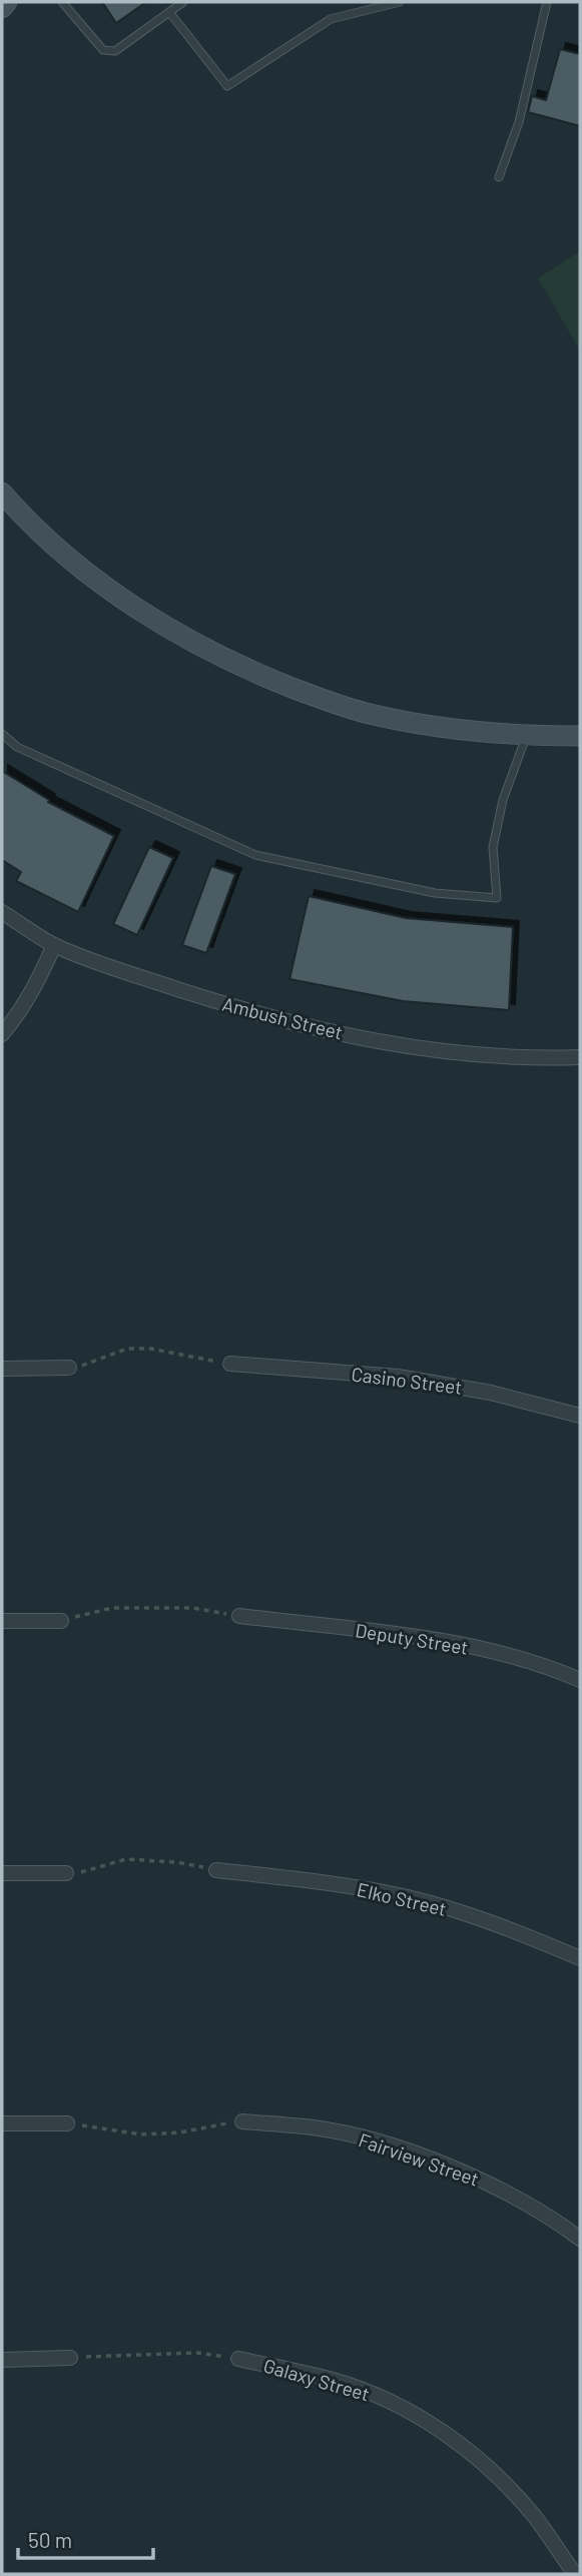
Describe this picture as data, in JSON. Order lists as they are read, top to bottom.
{
  "streets": {
    "street": [
      "Ambush Street",
      "Casino Street",
      "Deputy Street",
      "Elko Street",
      "Fairview Street",
      "Galaxy Street"
    ]
  },
  "scale_bar": "50 m"
}
